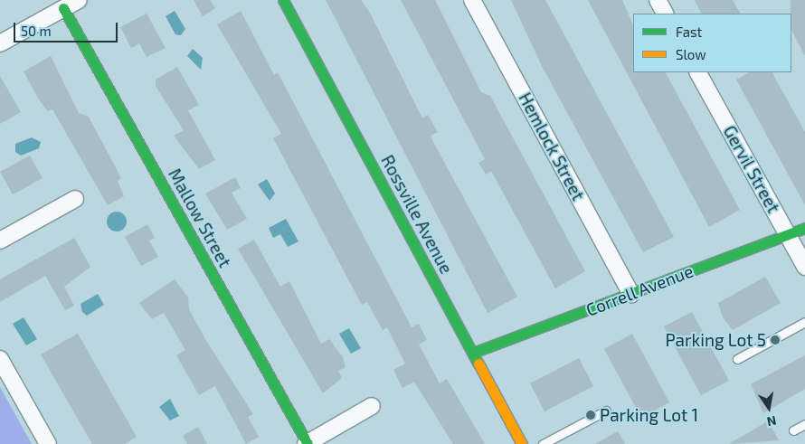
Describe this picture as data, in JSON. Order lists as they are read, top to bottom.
{
  "streets": {
    "street": [
      "Hemlock Street",
      "Gervil Street",
      "Rossville Avenue",
      "Mallow Street",
      "Correll Avenue"
    ]
  },
  "crossings": [
    ["Hemlock Street", "Correll Avenue"],
    ["Gervil Street", "Correll Avenue"],
    ["Rossville Avenue", "Correll Avenue"]
  ],
  "places": ["Parking Lot 5", "Parking Lot 1"],
  "legend": ["Fast", "Slow"],
  "scale_bar": "50 m",
  "north": "bottom"
}
